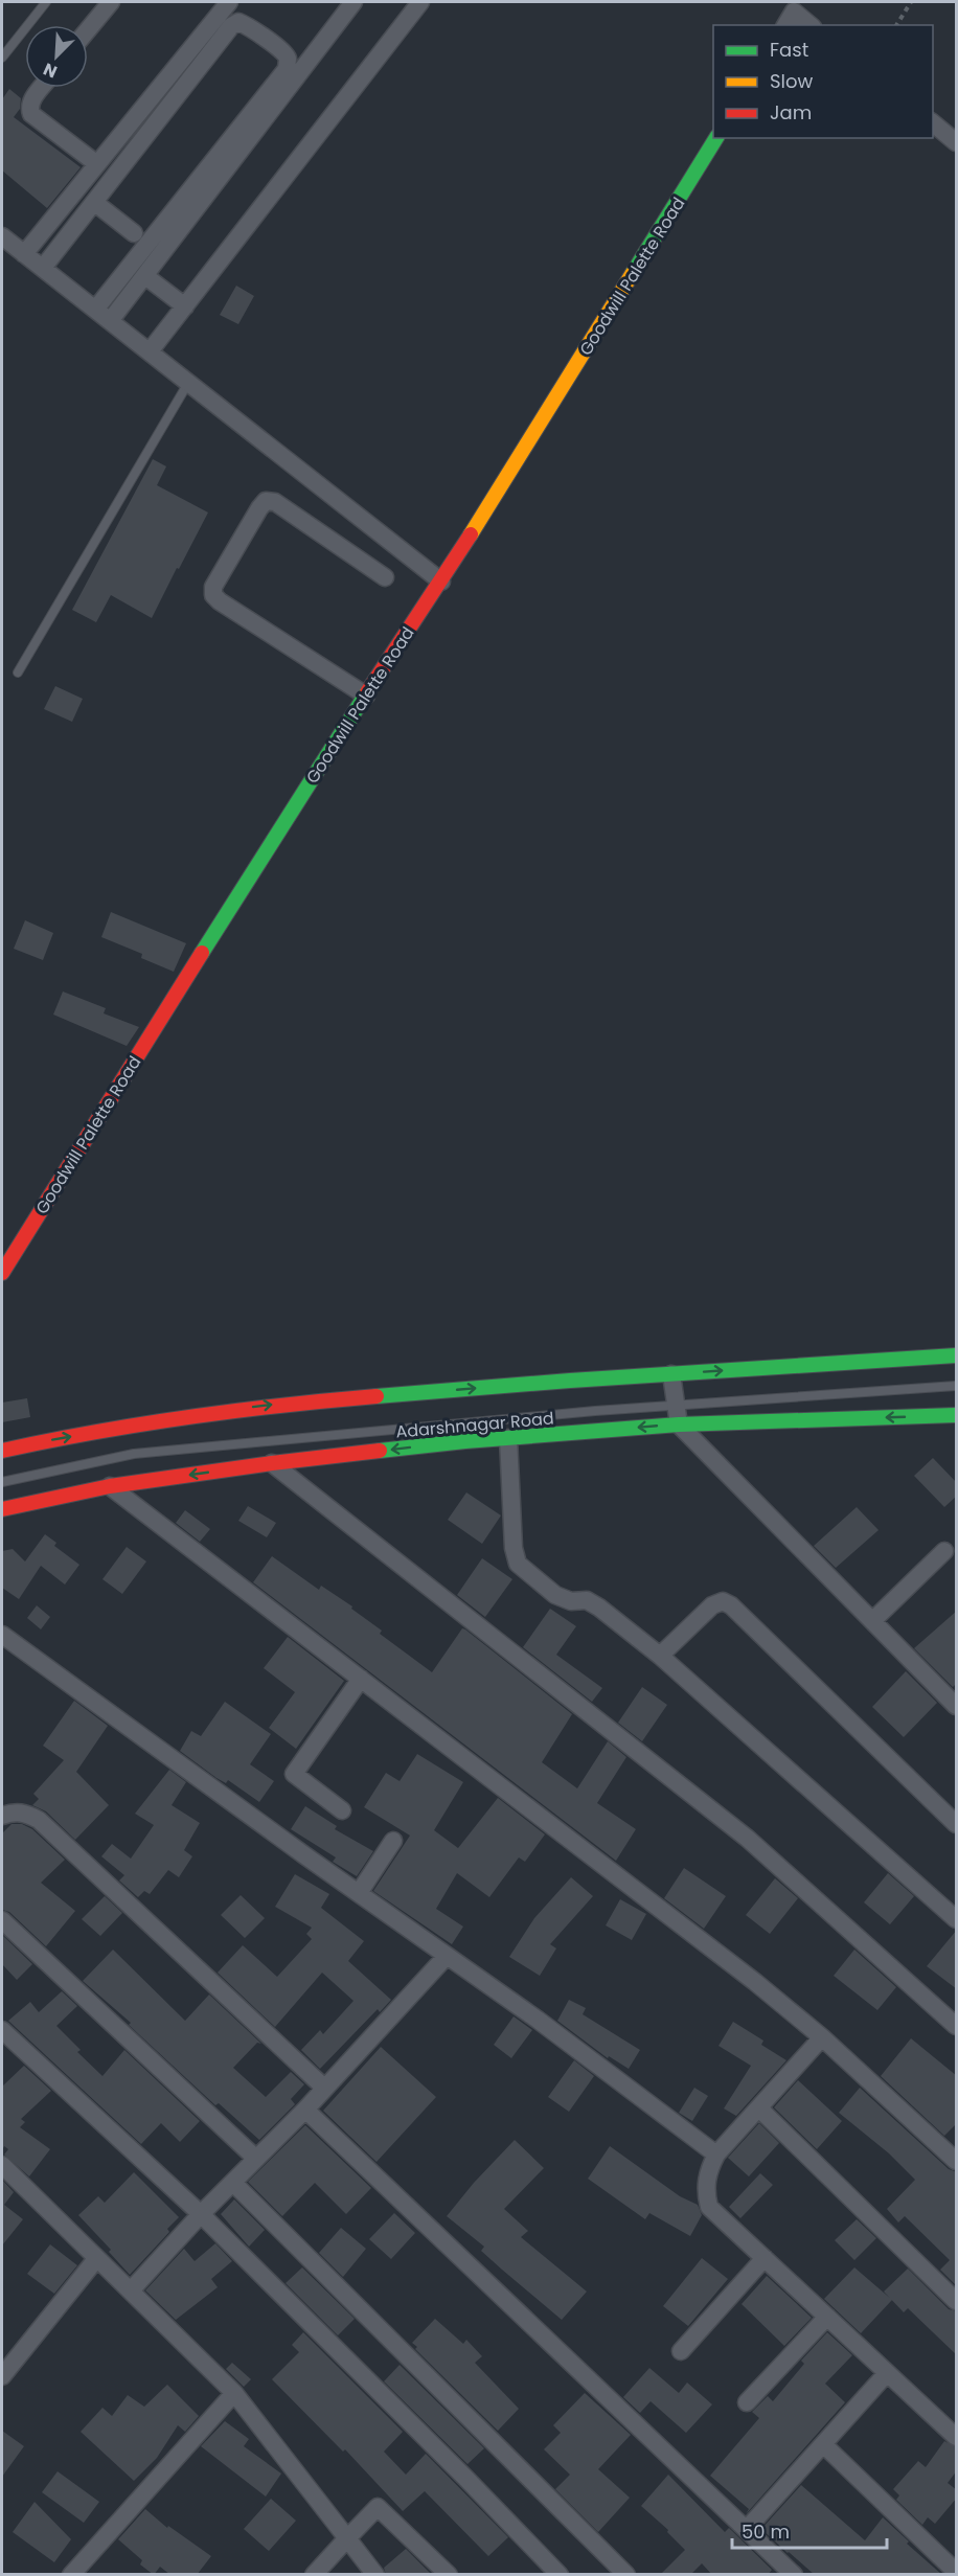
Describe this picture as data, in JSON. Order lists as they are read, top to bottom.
{
  "streets": {
    "main road": ["Goodwill Palette Road", "Adarshnagar Road"]
  },
  "legend": ["Fast", "Slow", "Jam"],
  "scale_bar": "50 m",
  "north": "bottom left"
}
